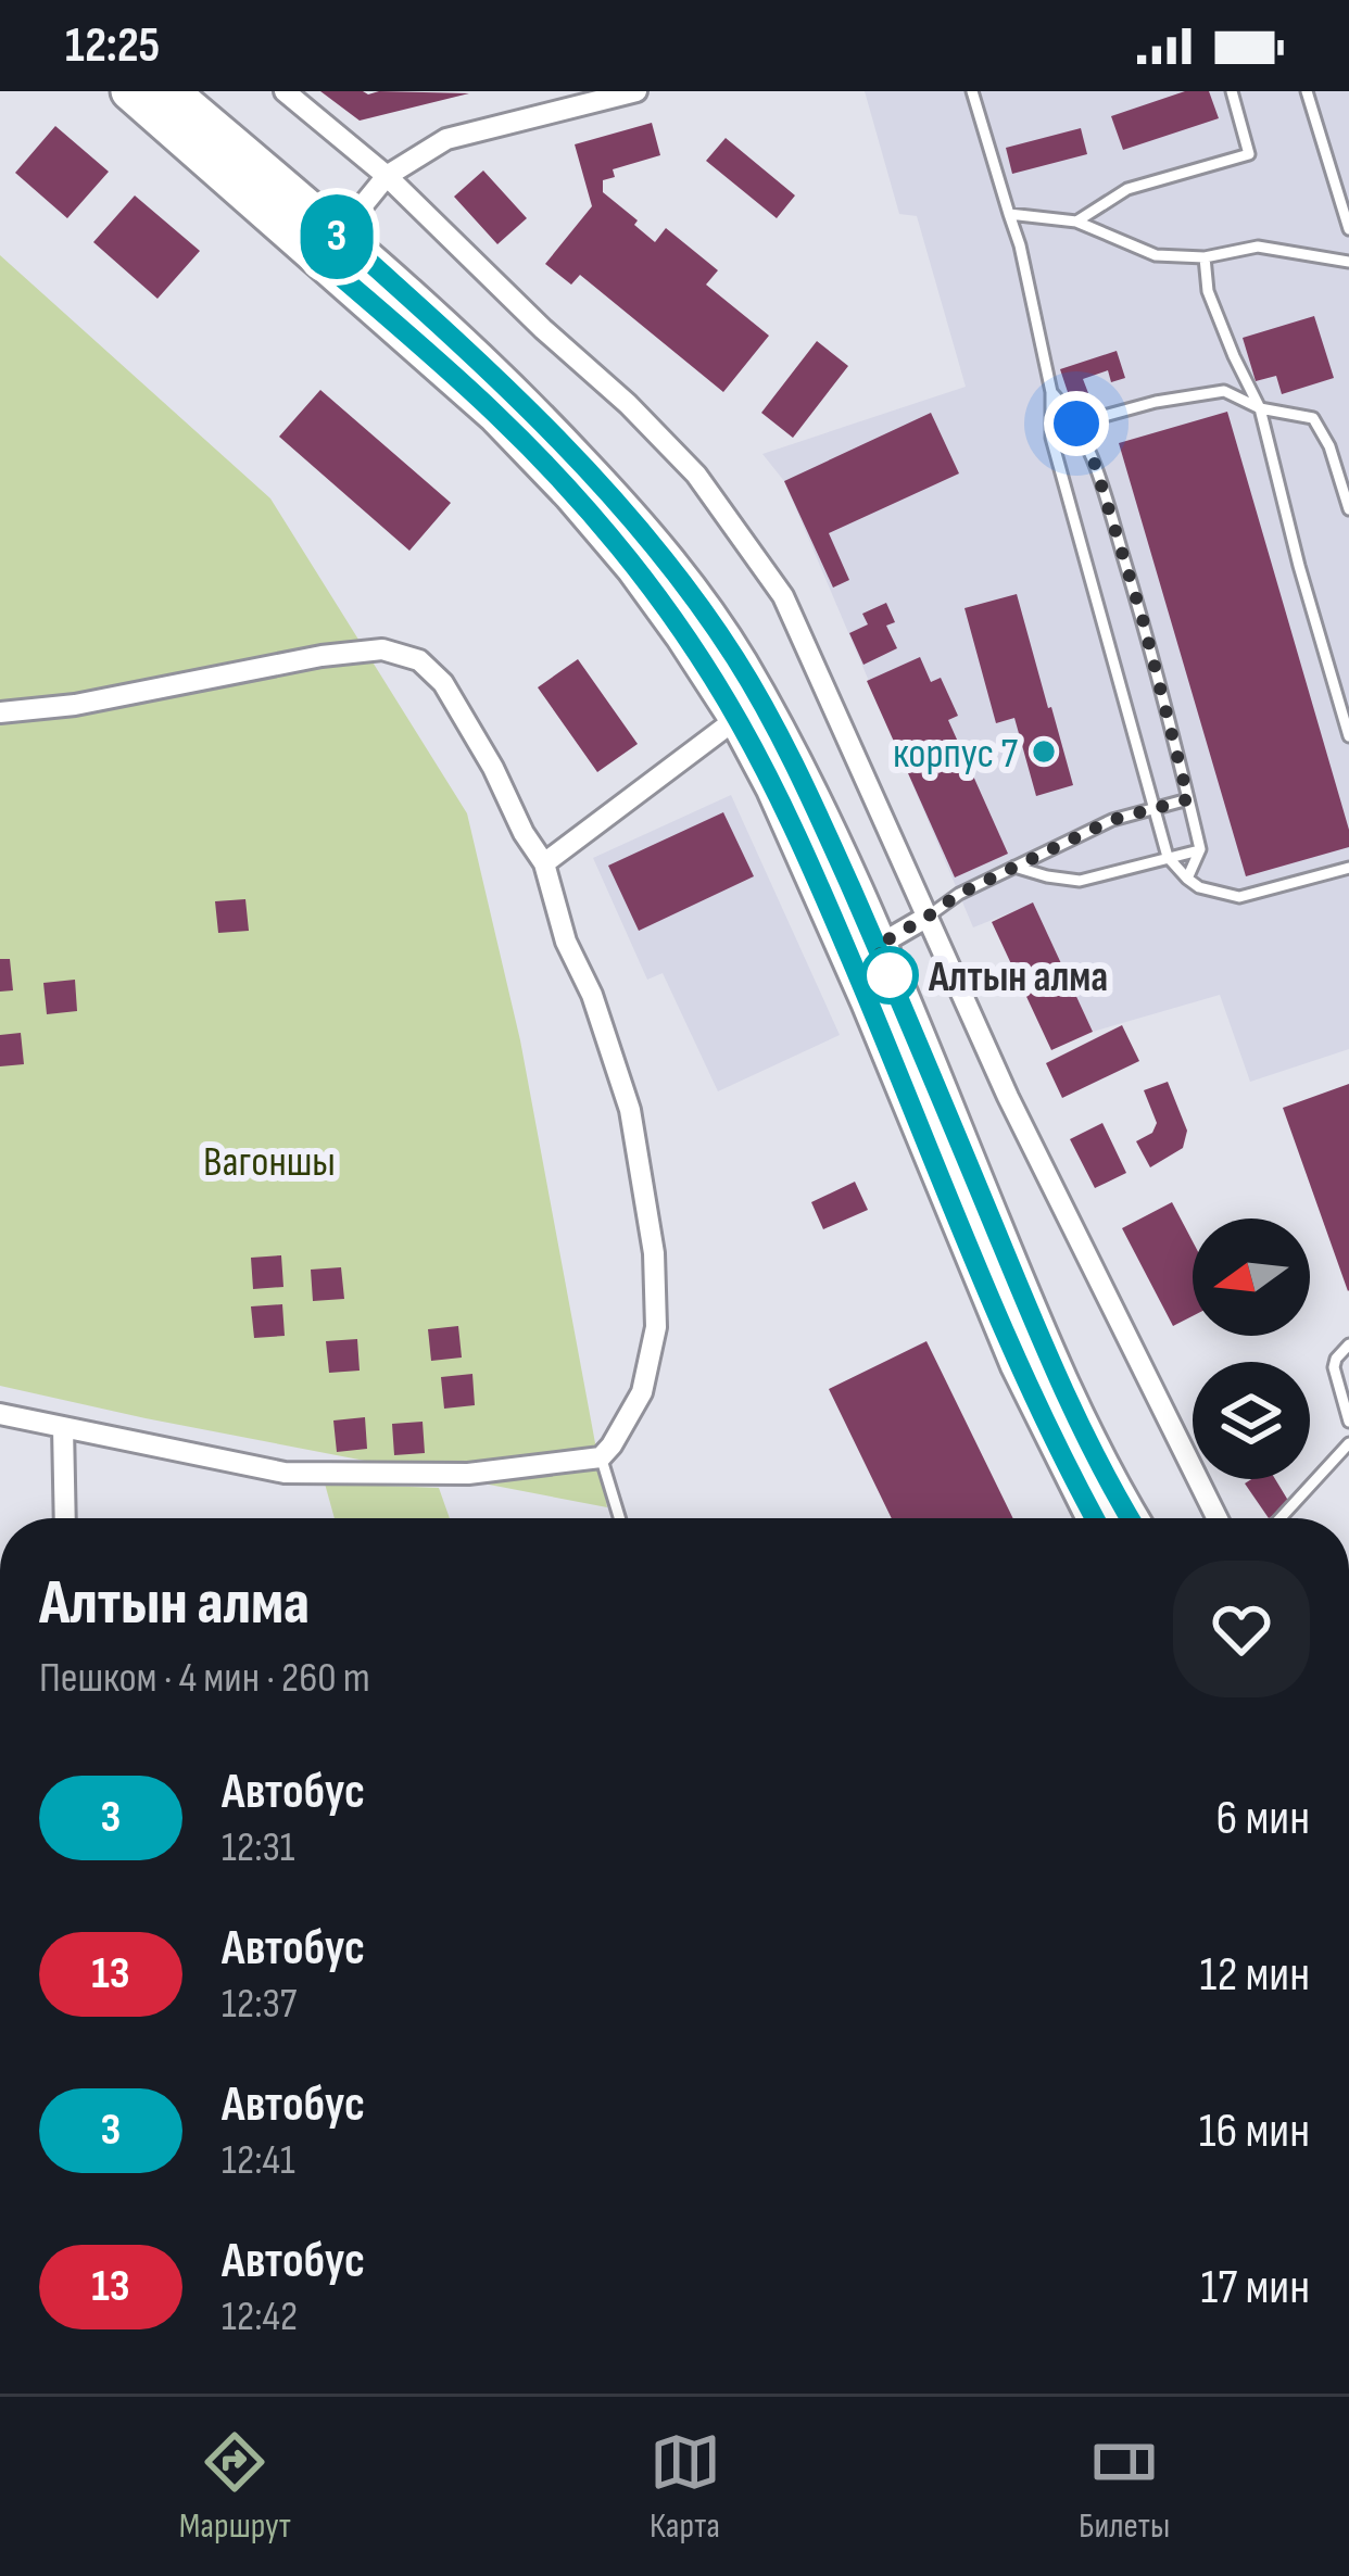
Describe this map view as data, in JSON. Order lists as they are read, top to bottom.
{
  "parks": ["Вагоншы"],
  "places": ["корпус 7", "Алтын алма"],
  "lines": ["bus line 3"],
  "north": "left",
  "page": {
    "status": "12:25",
    "on_map": "3",
    "heading": ["Алтын алма", "Пешком · 4 мин · 260 m"],
    "list": [
      {
        "mark": "3",
        "name": "Автобус",
        "note": "12:31",
        "value": "6 мин"
      },
      {
        "mark": "13",
        "name": "Автобус",
        "note": "12:37",
        "value": "12 мин"
      },
      {
        "mark": "3",
        "name": "Автобус",
        "note": "12:41",
        "value": "16 мин"
      },
      {
        "mark": "13",
        "name": "Автобус",
        "note": "12:42",
        "value": "17 мин"
      }
    ],
    "tabs": ["Маршрут", "Карта", "Билеты"]
  }
}
